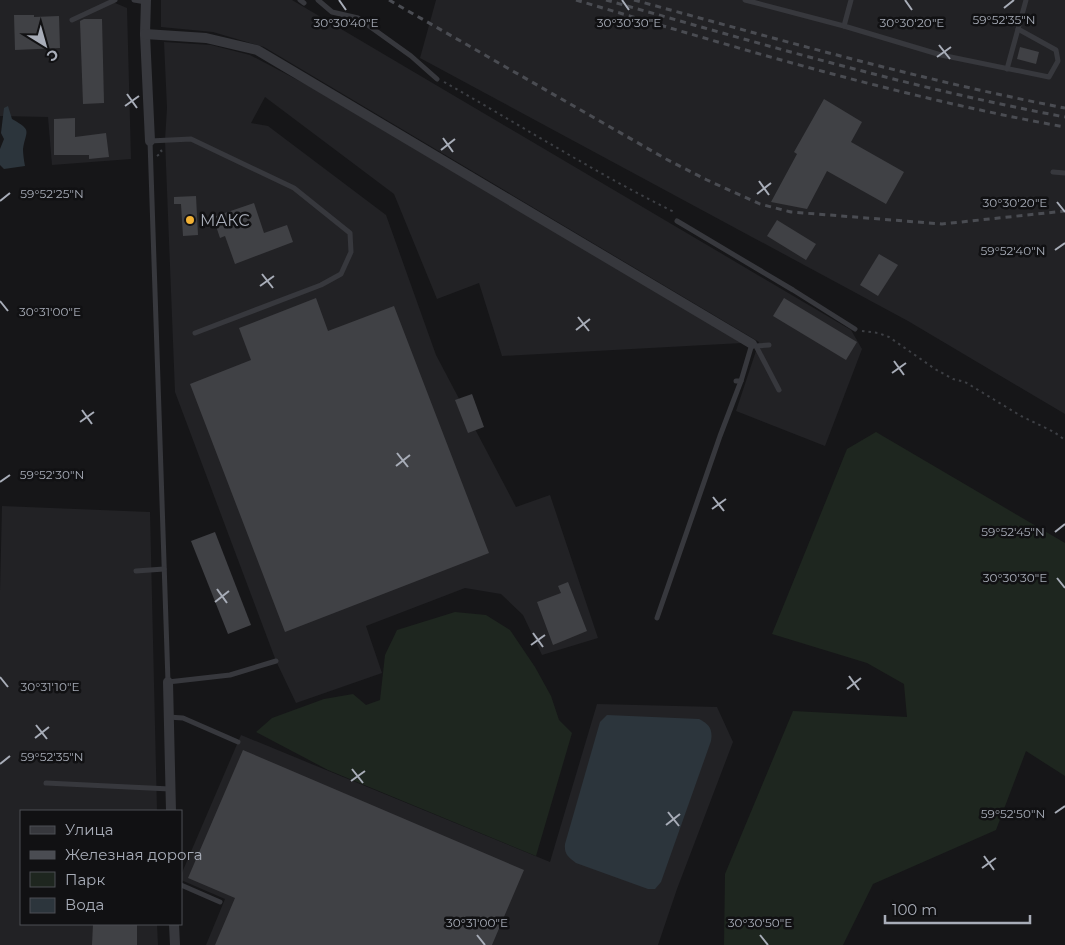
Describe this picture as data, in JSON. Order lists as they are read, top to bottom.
{
  "places": ["МАКС"],
  "legend": [
    "Улица",
    "Железная дорога",
    "Парк",
    "Вода"
  ],
  "scale_bar": "100 m",
  "north": "bottom right",
  "coordinates": [
    "59°52'35\"N",
    "30°30'40\"E",
    "30°30'30\"E",
    "30°30'20\"E",
    "59°52'25\"N",
    "59°52'40\"N",
    "30°31'00\"E",
    "59°52'30\"N",
    "59°52'45\"N",
    "30°31'10\"E",
    "59°52'50\"N",
    "30°30'50\"E"
  ]
}
